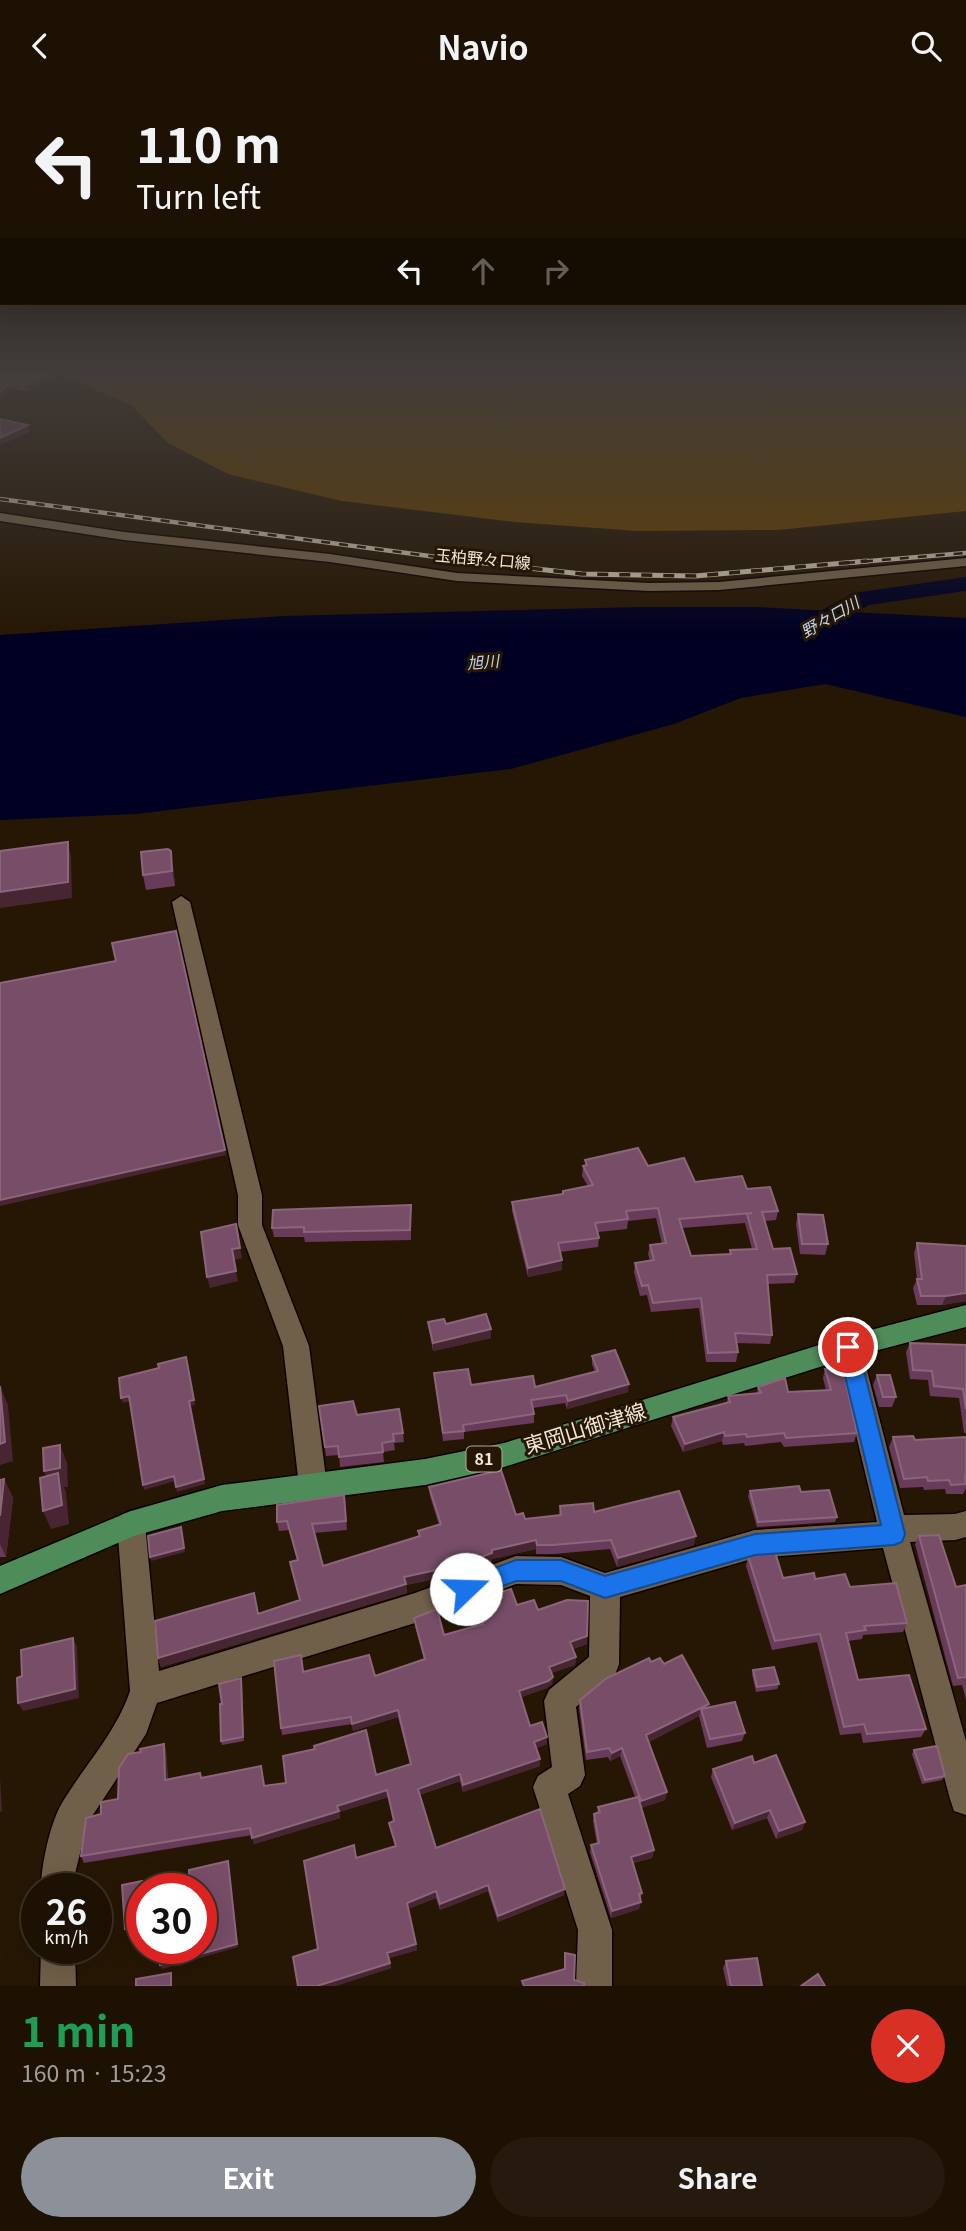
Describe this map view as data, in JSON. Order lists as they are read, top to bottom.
{
  "streets": {
    "main road": ["東岡山御津線", "81"],
    "street": ["玉柏野々口線"]
  },
  "water": ["野々口川", "旭川"],
  "page": {
    "header": "Navio",
    "turn": ["110 m", "Turn left"],
    "speed": "26 km/h",
    "limit": "30",
    "heading": ["1 min", "160 m · 15:23"],
    "buttons": ["Exit", "Share"]
  }
}
